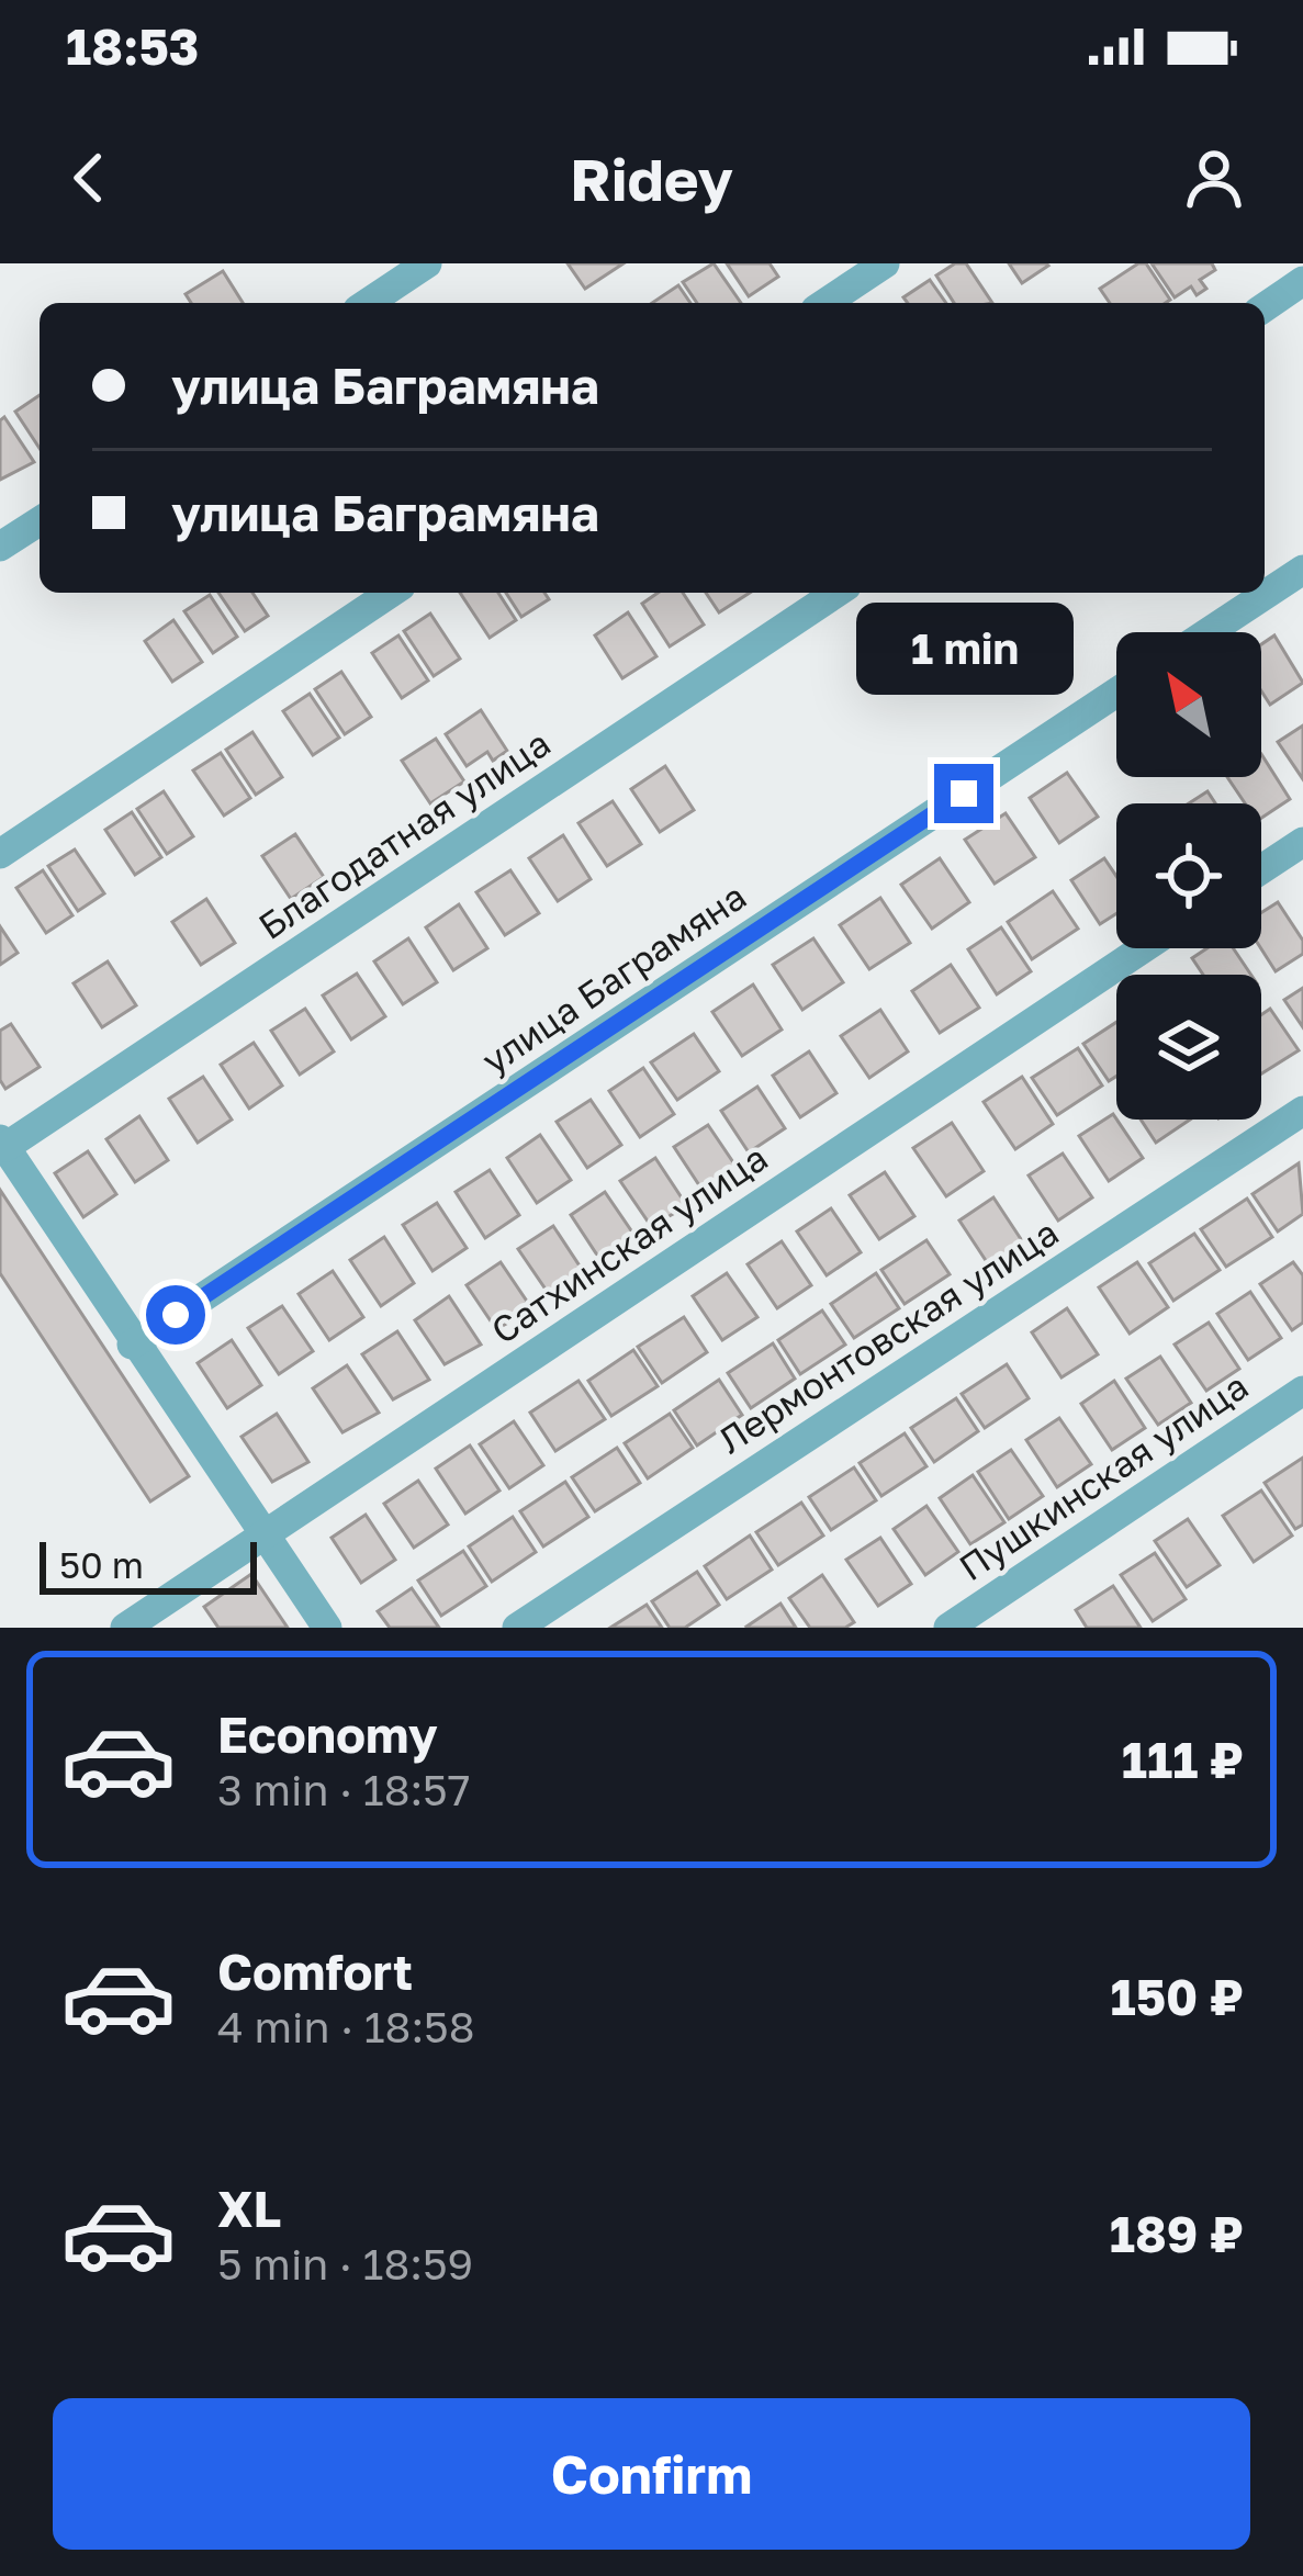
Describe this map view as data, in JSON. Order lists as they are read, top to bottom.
{
  "streets": {
    "street": [
      "Благодатная улица",
      "улица Баграмяна",
      "Сатхинская улица",
      "Лермонтовская улица",
      "Пушкинская улица"
    ]
  },
  "scale_bar": "50 m",
  "north": "top left",
  "page": {
    "status": "18:53",
    "header": "Ridey",
    "banner": ["улица Баграмяна", "улица Баграмяна"],
    "bubble": "1 min",
    "scale": "50 m",
    "list": [
      {
        "name": "Economy",
        "note": "3 min · 18:57",
        "value": "111 ₽"
      },
      {
        "name": "Comfort",
        "note": "4 min · 18:58",
        "value": "150 ₽"
      },
      {
        "name": "XL",
        "note": "5 min · 18:59",
        "value": "189 ₽"
      }
    ],
    "buttons": "Confirm"
  }
}
